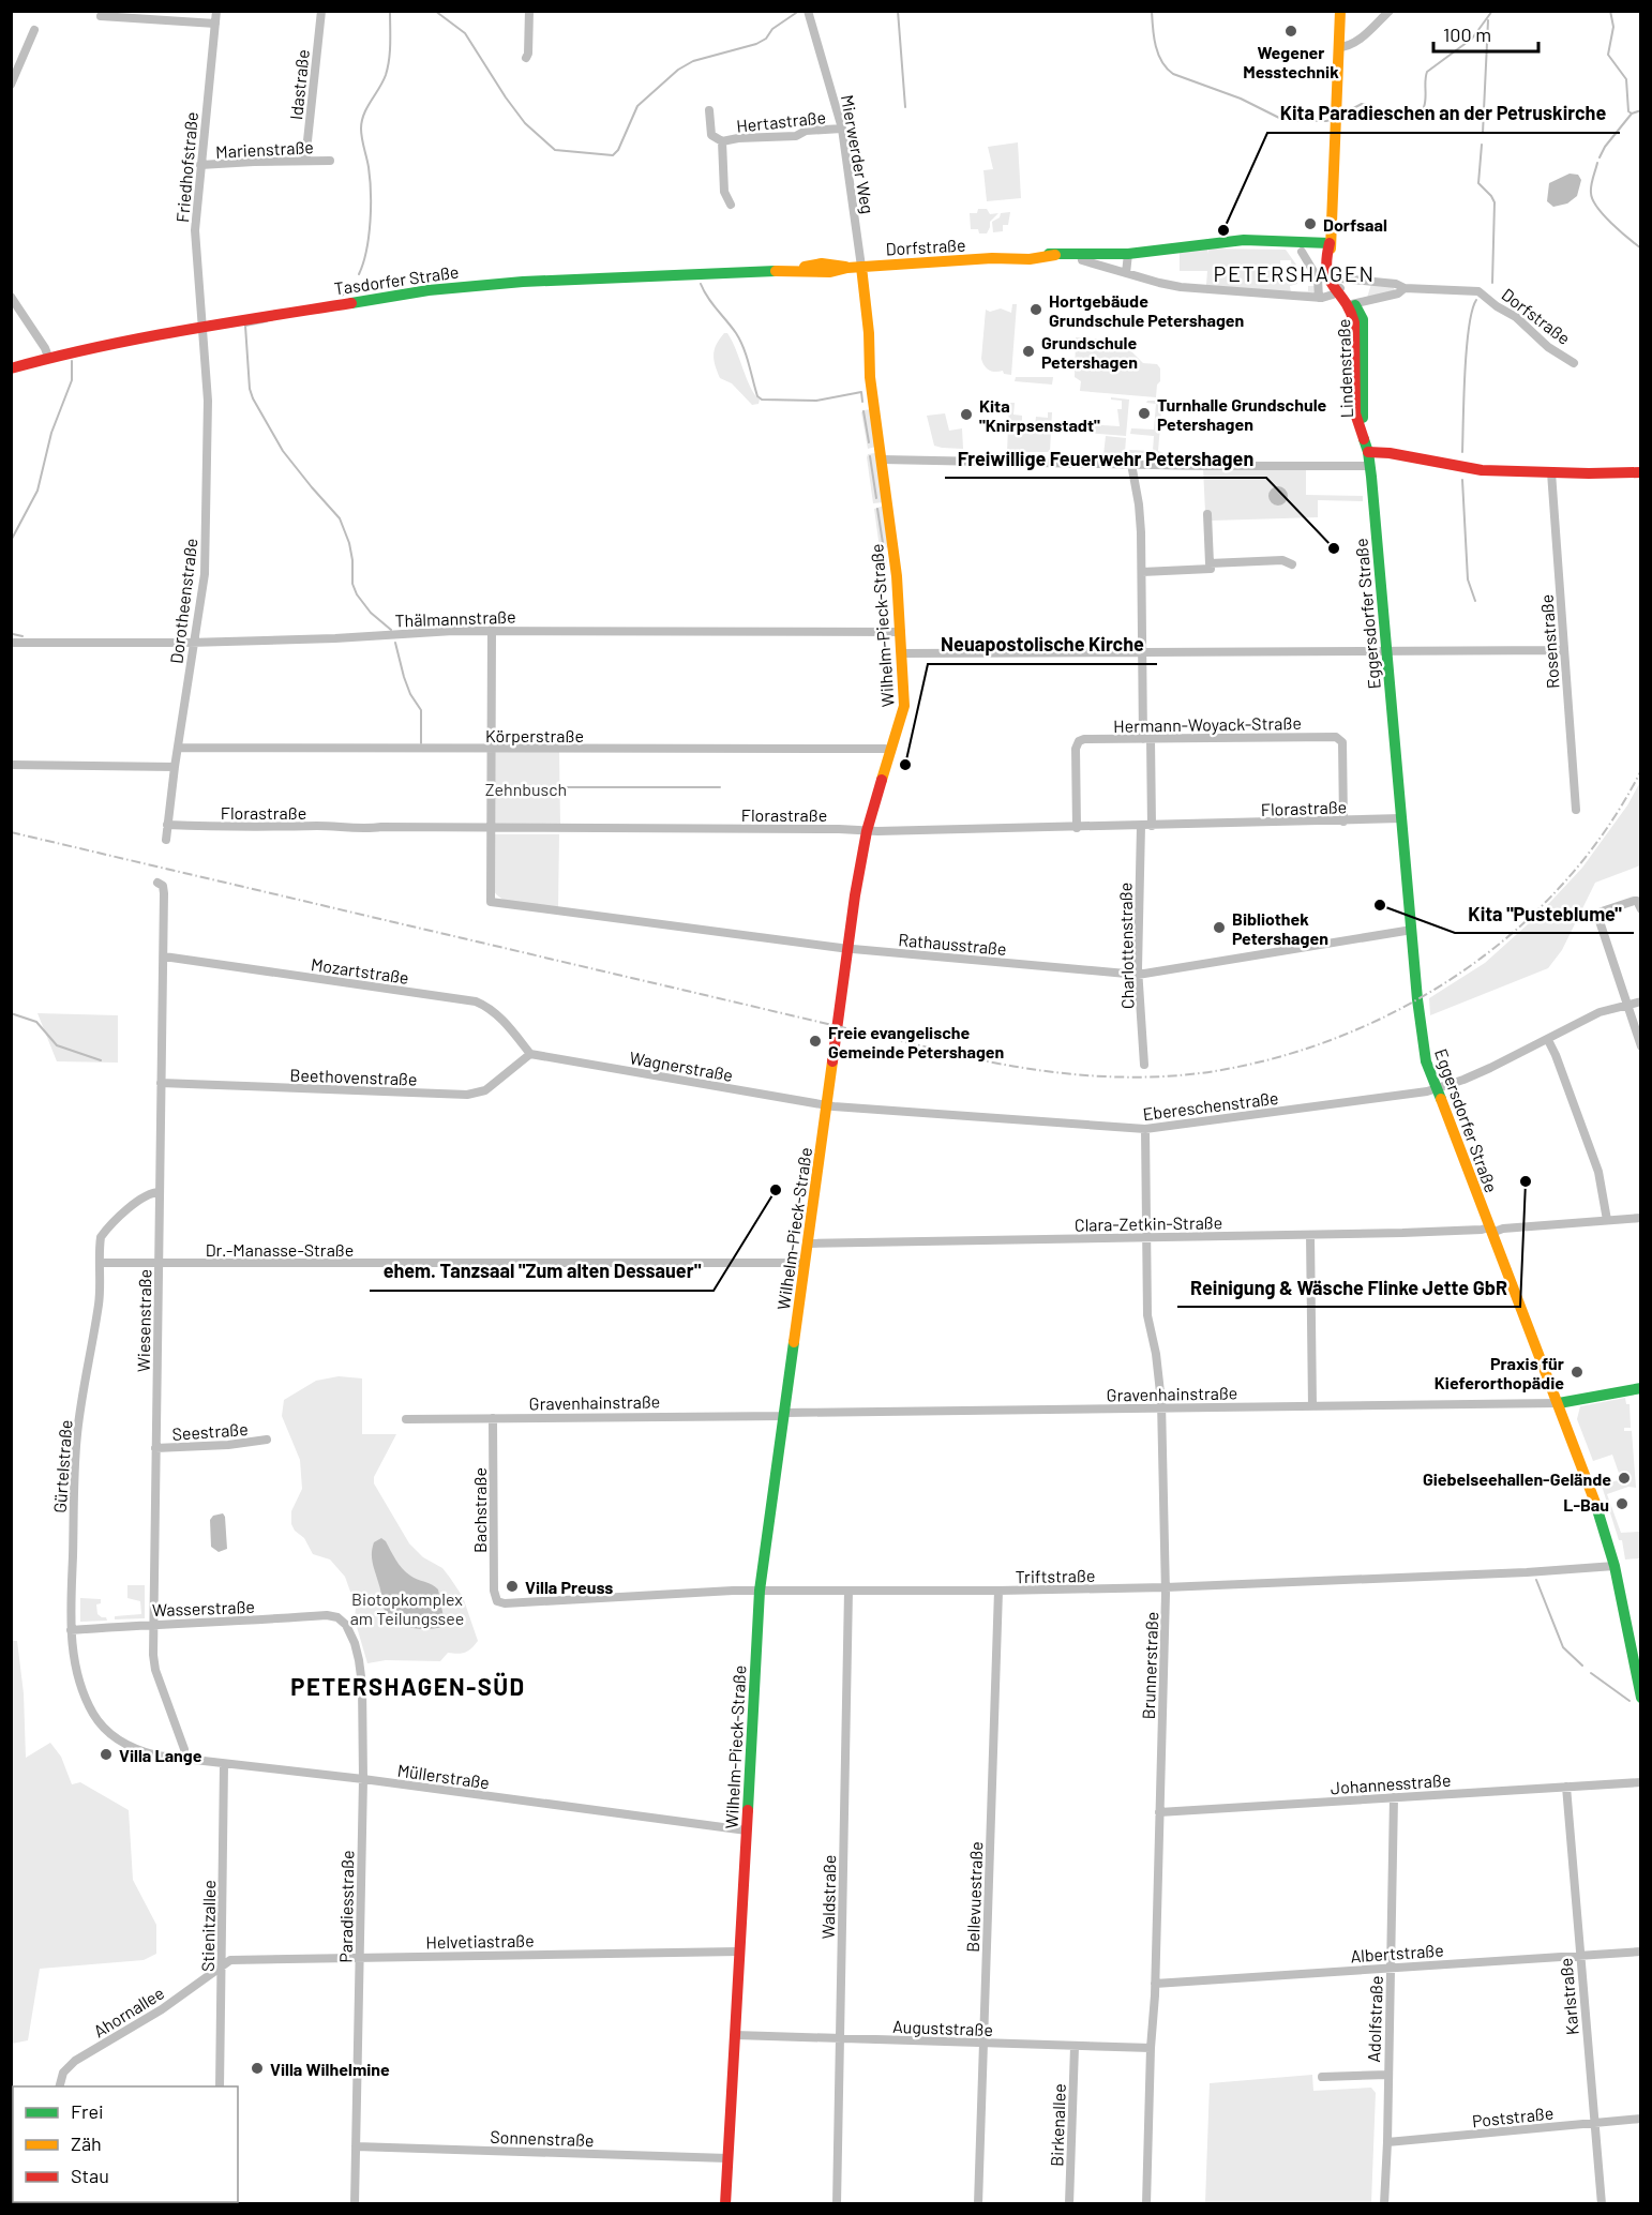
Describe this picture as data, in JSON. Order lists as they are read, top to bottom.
{
  "streets": {
    "street": [
      "Idastraße",
      "Hertastraße",
      "Marienstraße",
      "Mierwerder Weg",
      "Friedhofstraße",
      "Dorfstraße",
      "Tasdorfer Straße",
      "Lindenstraße",
      "Dorotheenstraße",
      "Eggersdorfer Straße",
      "Thälmannstraße",
      "Wilhelm-Pieck-Straße",
      "Rosenstraße",
      "Hermann-Woyack-Straße",
      "Körperstraße",
      "Florastraße",
      "Rathausstraße",
      "Charlottenstraße",
      "Mozartstraße",
      "Wagnerstraße",
      "Beethovenstraße",
      "Ebereschenstraße",
      "Clara-Zetkin-Straße",
      "Dr.-Manasse-Straße",
      "Wiesenstraße",
      "Gravenhainstraße",
      "Seestraße",
      "Gürtelstraße",
      "Bachstraße",
      "Triftstraße",
      "Wasserstraße",
      "Brunnerstraße",
      "Müllerstraße",
      "Johannesstraße",
      "Waldstraße",
      "Bellevuestraße",
      "Paradiesstraße",
      "Stienitzallee",
      "Helvetiastraße",
      "Albertstraße",
      "Karlstraße",
      "Ahornallee",
      "Adolfstraße",
      "Auguststraße",
      "Poststraße",
      "Birkenallee",
      "Sonnenstraße"
    ]
  },
  "crossings": [
    ["Idastraße", "Marienstraße"],
    ["Hertastraße", "Mierwerder Weg"],
    ["Marienstraße", "Friedhofstraße"],
    ["Mierwerder Weg", "Dorfstraße"],
    ["Mierwerder Weg", "Tasdorfer Straße"],
    ["Mierwerder Weg", "Wilhelm-Pieck-Straße"],
    ["Friedhofstraße", "Tasdorfer Straße"],
    ["Friedhofstraße", "Dorotheenstraße"],
    ["Dorfstraße", "Tasdorfer Straße"],
    ["Dorfstraße", "Lindenstraße"],
    ["Dorfstraße", "Wilhelm-Pieck-Straße"],
    ["Tasdorfer Straße", "Dorotheenstraße"],
    ["Tasdorfer Straße", "Wilhelm-Pieck-Straße"],
    ["Lindenstraße", "Eggersdorfer Straße"],
    ["Dorotheenstraße", "Thälmannstraße"],
    ["Dorotheenstraße", "Körperstraße"],
    ["Dorotheenstraße", "Florastraße"],
    ["Eggersdorfer Straße", "Florastraße"],
    ["Eggersdorfer Straße", "Rathausstraße"],
    ["Eggersdorfer Straße", "Ebereschenstraße"],
    ["Eggersdorfer Straße", "Clara-Zetkin-Straße"],
    ["Eggersdorfer Straße", "Gravenhainstraße"],
    ["Eggersdorfer Straße", "Triftstraße"],
    ["Thälmannstraße", "Wilhelm-Pieck-Straße"],
    ["Wilhelm-Pieck-Straße", "Körperstraße"],
    ["Wilhelm-Pieck-Straße", "Florastraße"],
    ["Wilhelm-Pieck-Straße", "Rathausstraße"],
    ["Wilhelm-Pieck-Straße", "Wagnerstraße"],
    ["Wilhelm-Pieck-Straße", "Ebereschenstraße"],
    ["Wilhelm-Pieck-Straße", "Clara-Zetkin-Straße"],
    ["Wilhelm-Pieck-Straße", "Dr.-Manasse-Straße"],
    ["Wilhelm-Pieck-Straße", "Gravenhainstraße"],
    ["Wilhelm-Pieck-Straße", "Triftstraße"],
    ["Wilhelm-Pieck-Straße", "Müllerstraße"],
    ["Wilhelm-Pieck-Straße", "Helvetiastraße"],
    ["Wilhelm-Pieck-Straße", "Auguststraße"],
    ["Wilhelm-Pieck-Straße", "Sonnenstraße"],
    ["Hermann-Woyack-Straße", "Florastraße"],
    ["Florastraße", "Rathausstraße"],
    ["Florastraße", "Charlottenstraße"],
    ["Rathausstraße", "Charlottenstraße"],
    ["Mozartstraße", "Wagnerstraße"],
    ["Mozartstraße", "Beethovenstraße"],
    ["Mozartstraße", "Wiesenstraße"],
    ["Wagnerstraße", "Beethovenstraße"],
    ["Wagnerstraße", "Ebereschenstraße"],
    ["Beethovenstraße", "Wiesenstraße"],
    ["Ebereschenstraße", "Brunnerstraße"],
    ["Clara-Zetkin-Straße", "Brunnerstraße"],
    ["Dr.-Manasse-Straße", "Wiesenstraße"],
    ["Dr.-Manasse-Straße", "Gürtelstraße"],
    ["Wiesenstraße", "Seestraße"],
    ["Wiesenstraße", "Gürtelstraße"],
    ["Wiesenstraße", "Wasserstraße"],
    ["Wiesenstraße", "Müllerstraße"],
    ["Gravenhainstraße", "Bachstraße"],
    ["Gravenhainstraße", "Brunnerstraße"],
    ["Gürtelstraße", "Wasserstraße"],
    ["Gürtelstraße", "Müllerstraße"],
    ["Bachstraße", "Triftstraße"],
    ["Triftstraße", "Brunnerstraße"],
    ["Triftstraße", "Waldstraße"],
    ["Triftstraße", "Bellevuestraße"],
    ["Wasserstraße", "Paradiesstraße"],
    ["Brunnerstraße", "Johannesstraße"],
    ["Brunnerstraße", "Albertstraße"],
    ["Brunnerstraße", "Auguststraße"],
    ["Müllerstraße", "Paradiesstraße"],
    ["Müllerstraße", "Stienitzallee"],
    ["Johannesstraße", "Karlstraße"],
    ["Johannesstraße", "Adolfstraße"],
    ["Waldstraße", "Auguststraße"],
    ["Bellevuestraße", "Auguststraße"],
    ["Paradiesstraße", "Helvetiastraße"],
    ["Paradiesstraße", "Sonnenstraße"],
    ["Stienitzallee", "Helvetiastraße"],
    ["Stienitzallee", "Ahornallee"],
    ["Helvetiastraße", "Ahornallee"],
    ["Albertstraße", "Karlstraße"],
    ["Albertstraße", "Adolfstraße"],
    ["Karlstraße", "Poststraße"],
    ["Adolfstraße", "Poststraße"],
    ["Auguststraße", "Birkenallee"]
  ],
  "districts": ["PETERSHAGEN", "PETERSHAGEN-SÜD"],
  "parks": ["Zehnbusch", "Biotopkomplex am Teilungssee"],
  "places": [
    "Wegener Messtechnik",
    "Dorfsaal",
    "Kita Paradieschen an der Petruskirche",
    "Hortgebäude Grundschule Petershagen",
    "Grundschule Petershagen",
    "Turnhalle Grundschule Petershagen",
    "Kita \"Knirpsenstadt\"",
    "Freiwillige Feuerwehr Petershagen",
    "Neuapostolische Kirche",
    "Kita \"Pusteblume\"",
    "Bibliothek Petershagen",
    "Freie evangelische Gemeinde Petershagen",
    "Reinigung & Wäsche Flinke Jette GbR",
    "ehem. Tanzsaal \"Zum alten Dessauer\"",
    "Praxis für Kieferorthopädie",
    "Giebelseehallen-Gelände",
    "L-Bau",
    "Villa Preuss",
    "Villa Lange",
    "Villa Wilhelmine"
  ],
  "legend": ["Frei", "Zäh", "Stau"],
  "scale_bar": "100 m"
}
